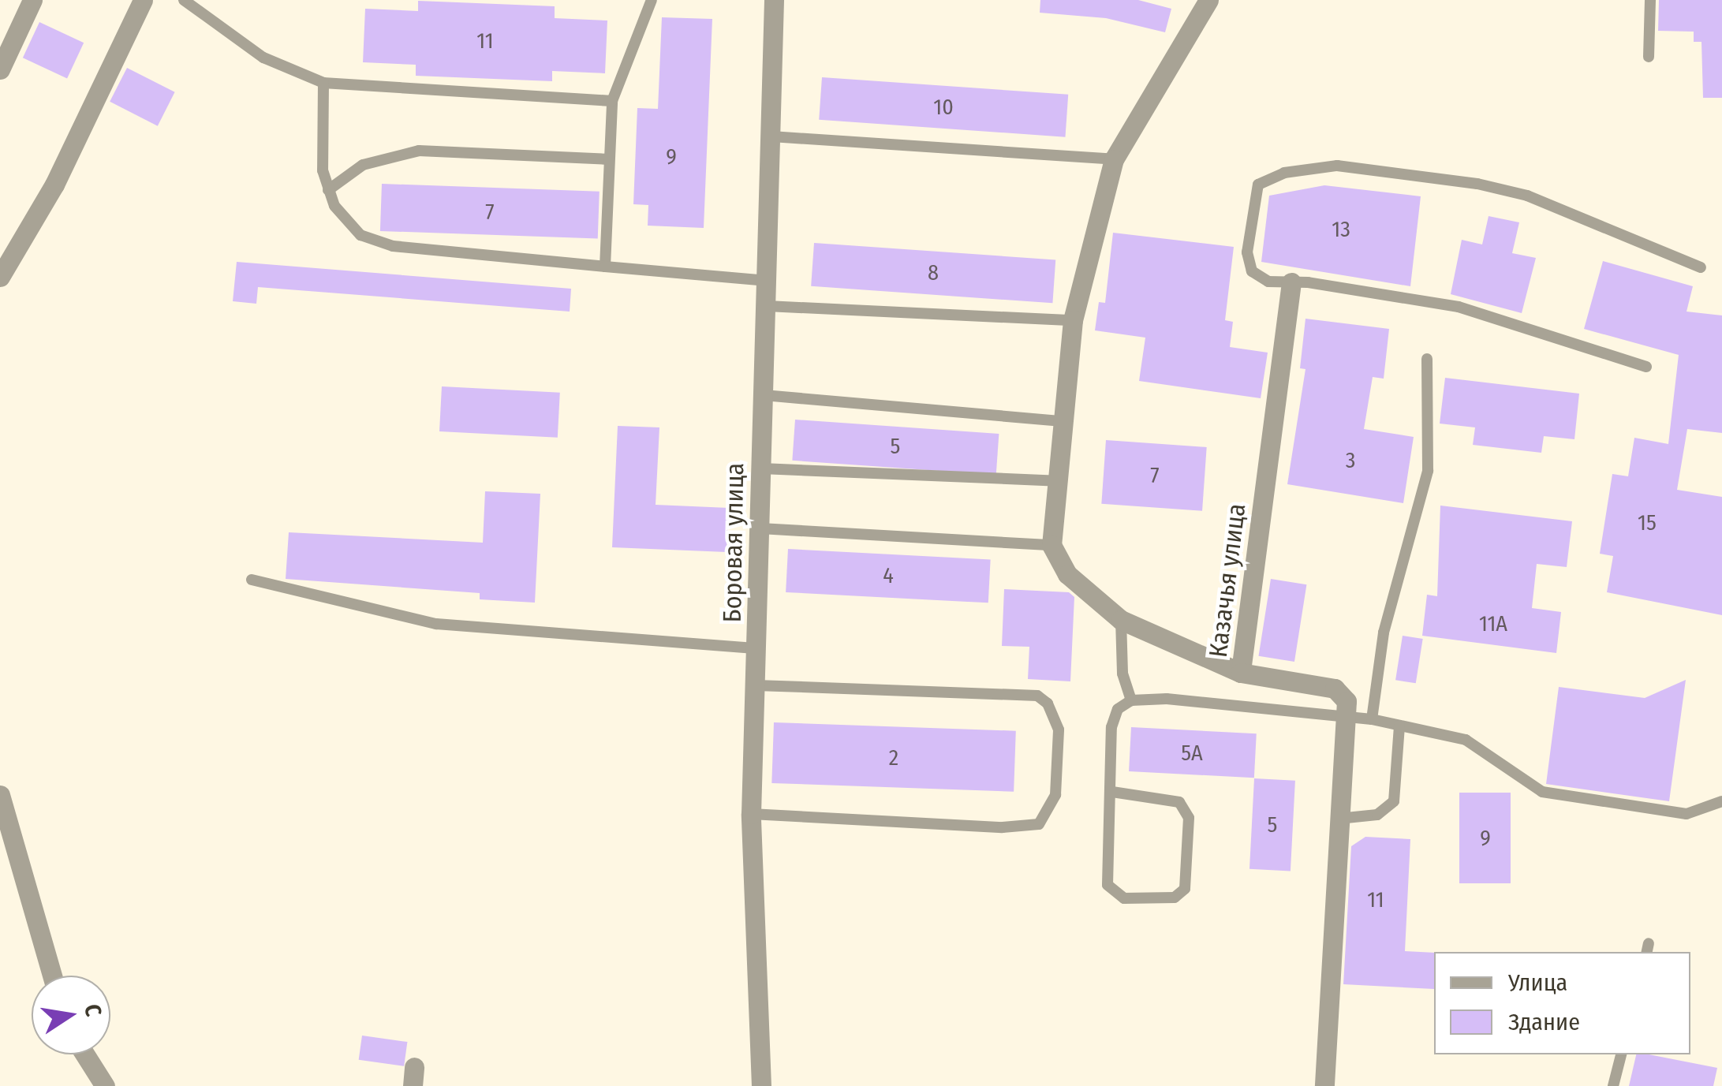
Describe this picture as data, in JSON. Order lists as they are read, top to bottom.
{
  "streets": {
    "street": ["Боровая улица", "Казачья улица"]
  },
  "house_numbers": [
    "11",
    "10",
    "9",
    "7",
    "13",
    "8",
    "5",
    "3",
    "7",
    "15",
    "4",
    "11А",
    "5А",
    "2",
    "5",
    "9",
    "11"
  ],
  "legend": ["Улица", "Здание"],
  "north": "right"
}
